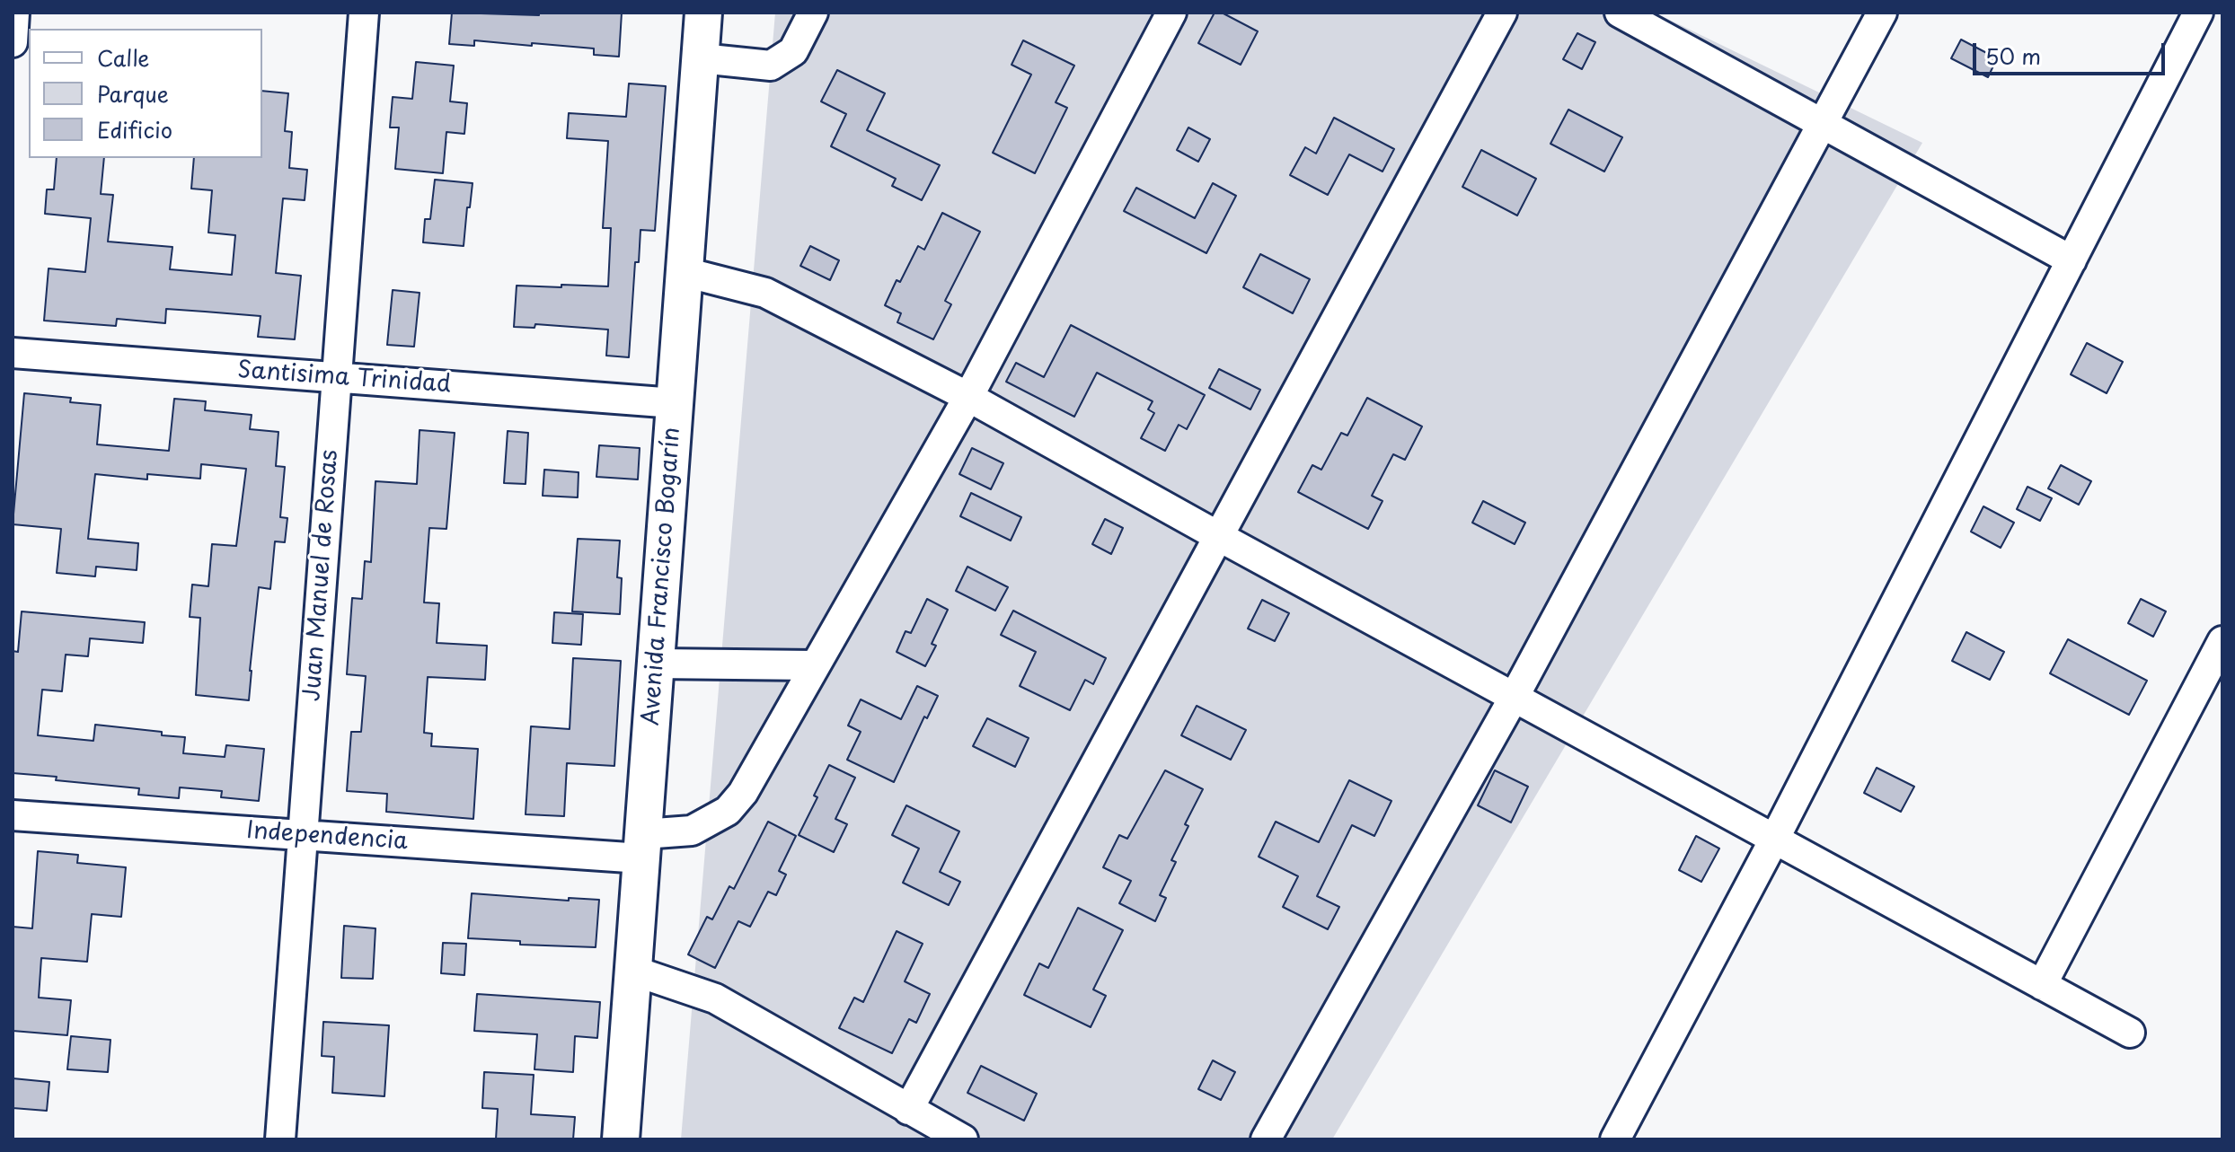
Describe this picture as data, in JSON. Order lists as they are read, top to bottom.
{
  "streets": {
    "street": [
      "Santisima Trinidad",
      "Juan Manuel de Rosas",
      "Avenida Francisco Bogarín",
      "Independencia"
    ]
  },
  "crossings": [
    ["Santisima Trinidad", "Juan Manuel de Rosas"],
    ["Santisima Trinidad", "Avenida Francisco Bogarín"],
    ["Juan Manuel de Rosas", "Independencia"],
    ["Avenida Francisco Bogarín", "Independencia"]
  ],
  "legend": ["Calle", "Parque", "Edificio"],
  "scale_bar": "50 m"
}
